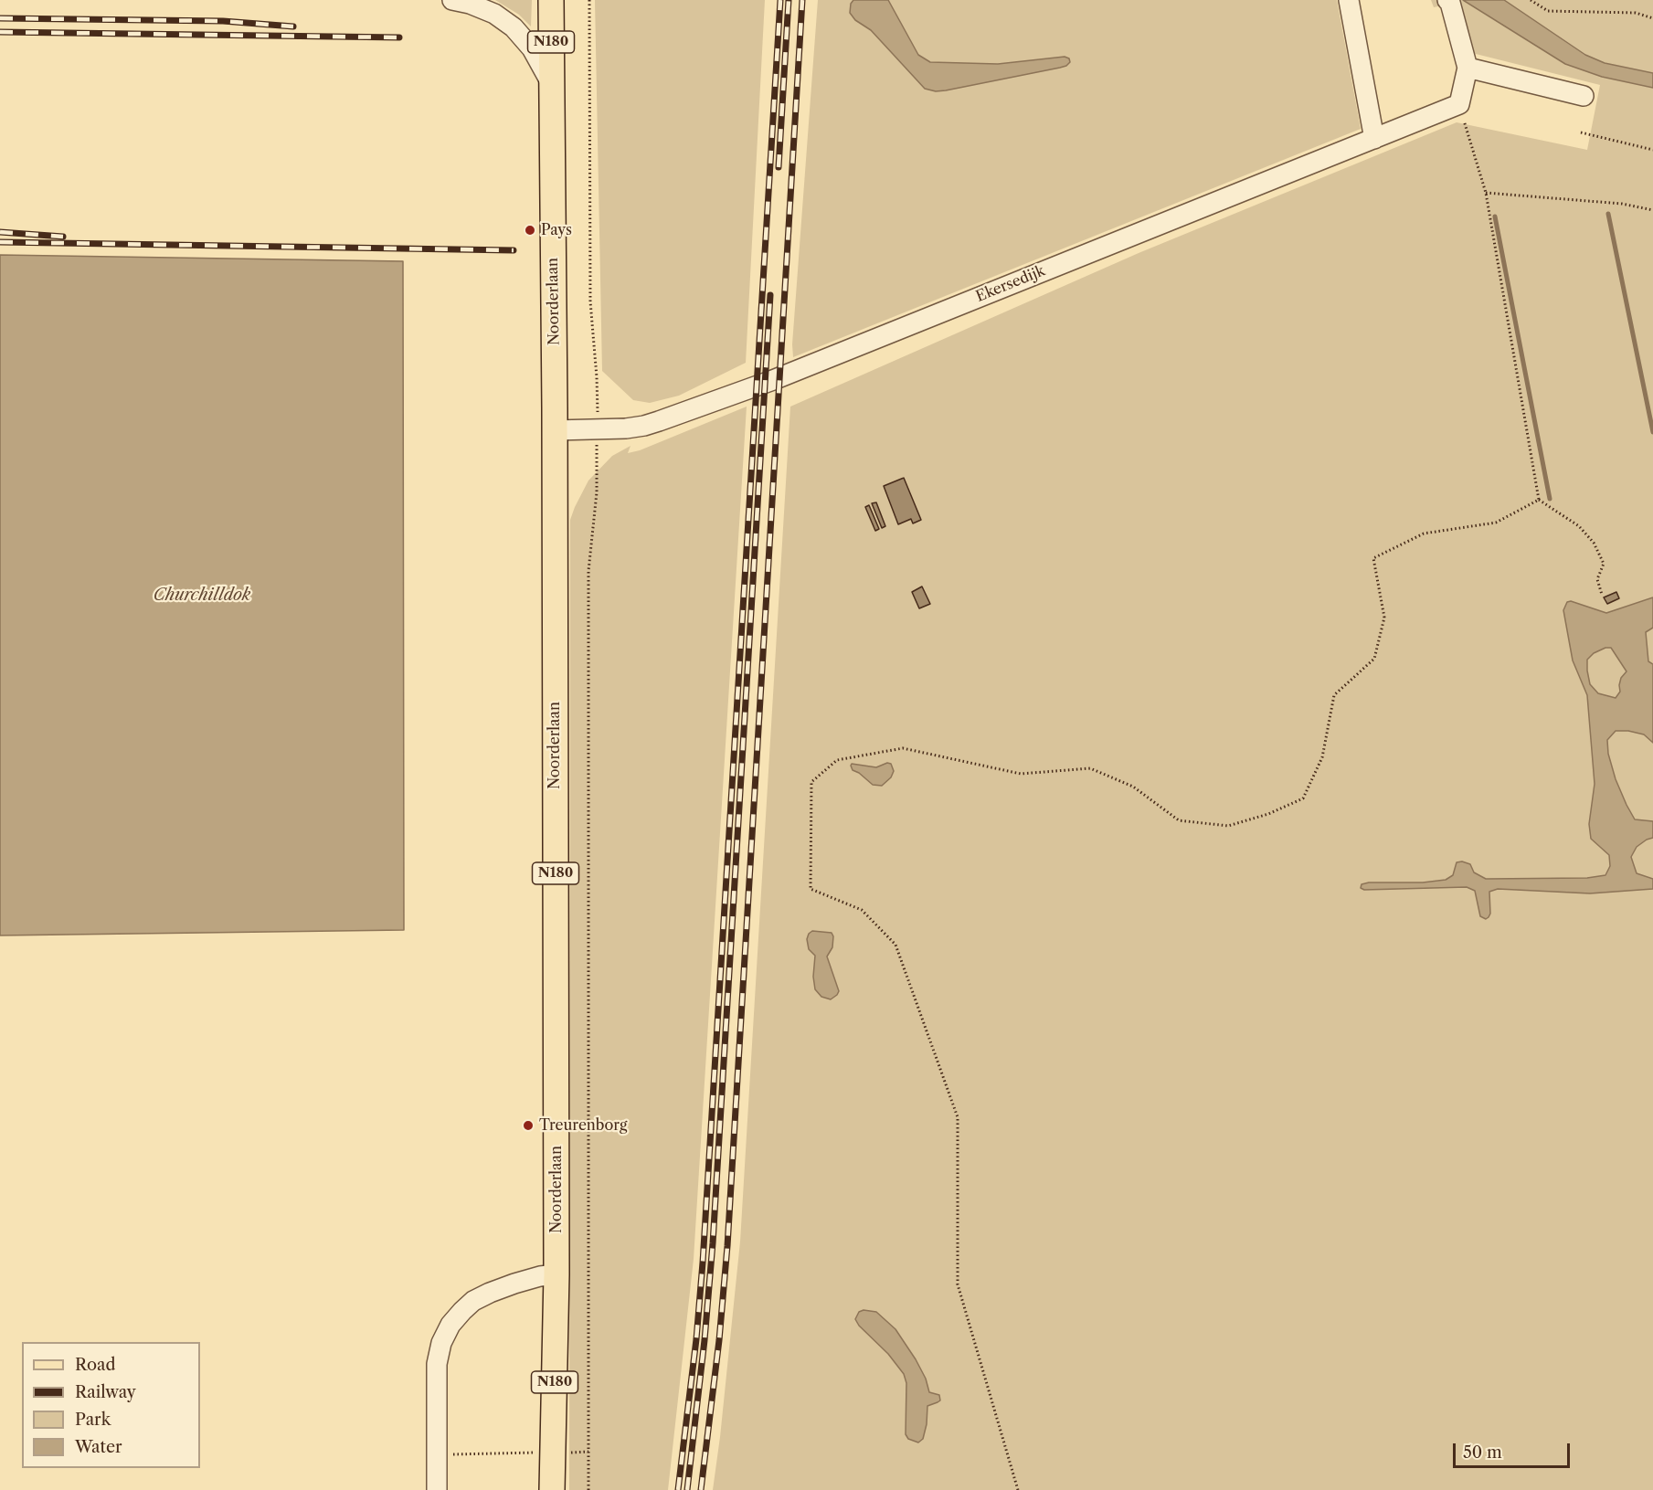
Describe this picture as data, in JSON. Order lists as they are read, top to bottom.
{
  "streets": {
    "main road": ["N180", "Noorderlaan"],
    "street": ["Ekersedijk"]
  },
  "crossings": [
    ["Ekersedijk", "Noorderlaan"]
  ],
  "water": ["Churchilldok"],
  "places": ["Pays", "Treurenborg"],
  "legend": [
    "Road",
    "Railway",
    "Park",
    "Water"
  ],
  "scale_bar": "50 m"
}
